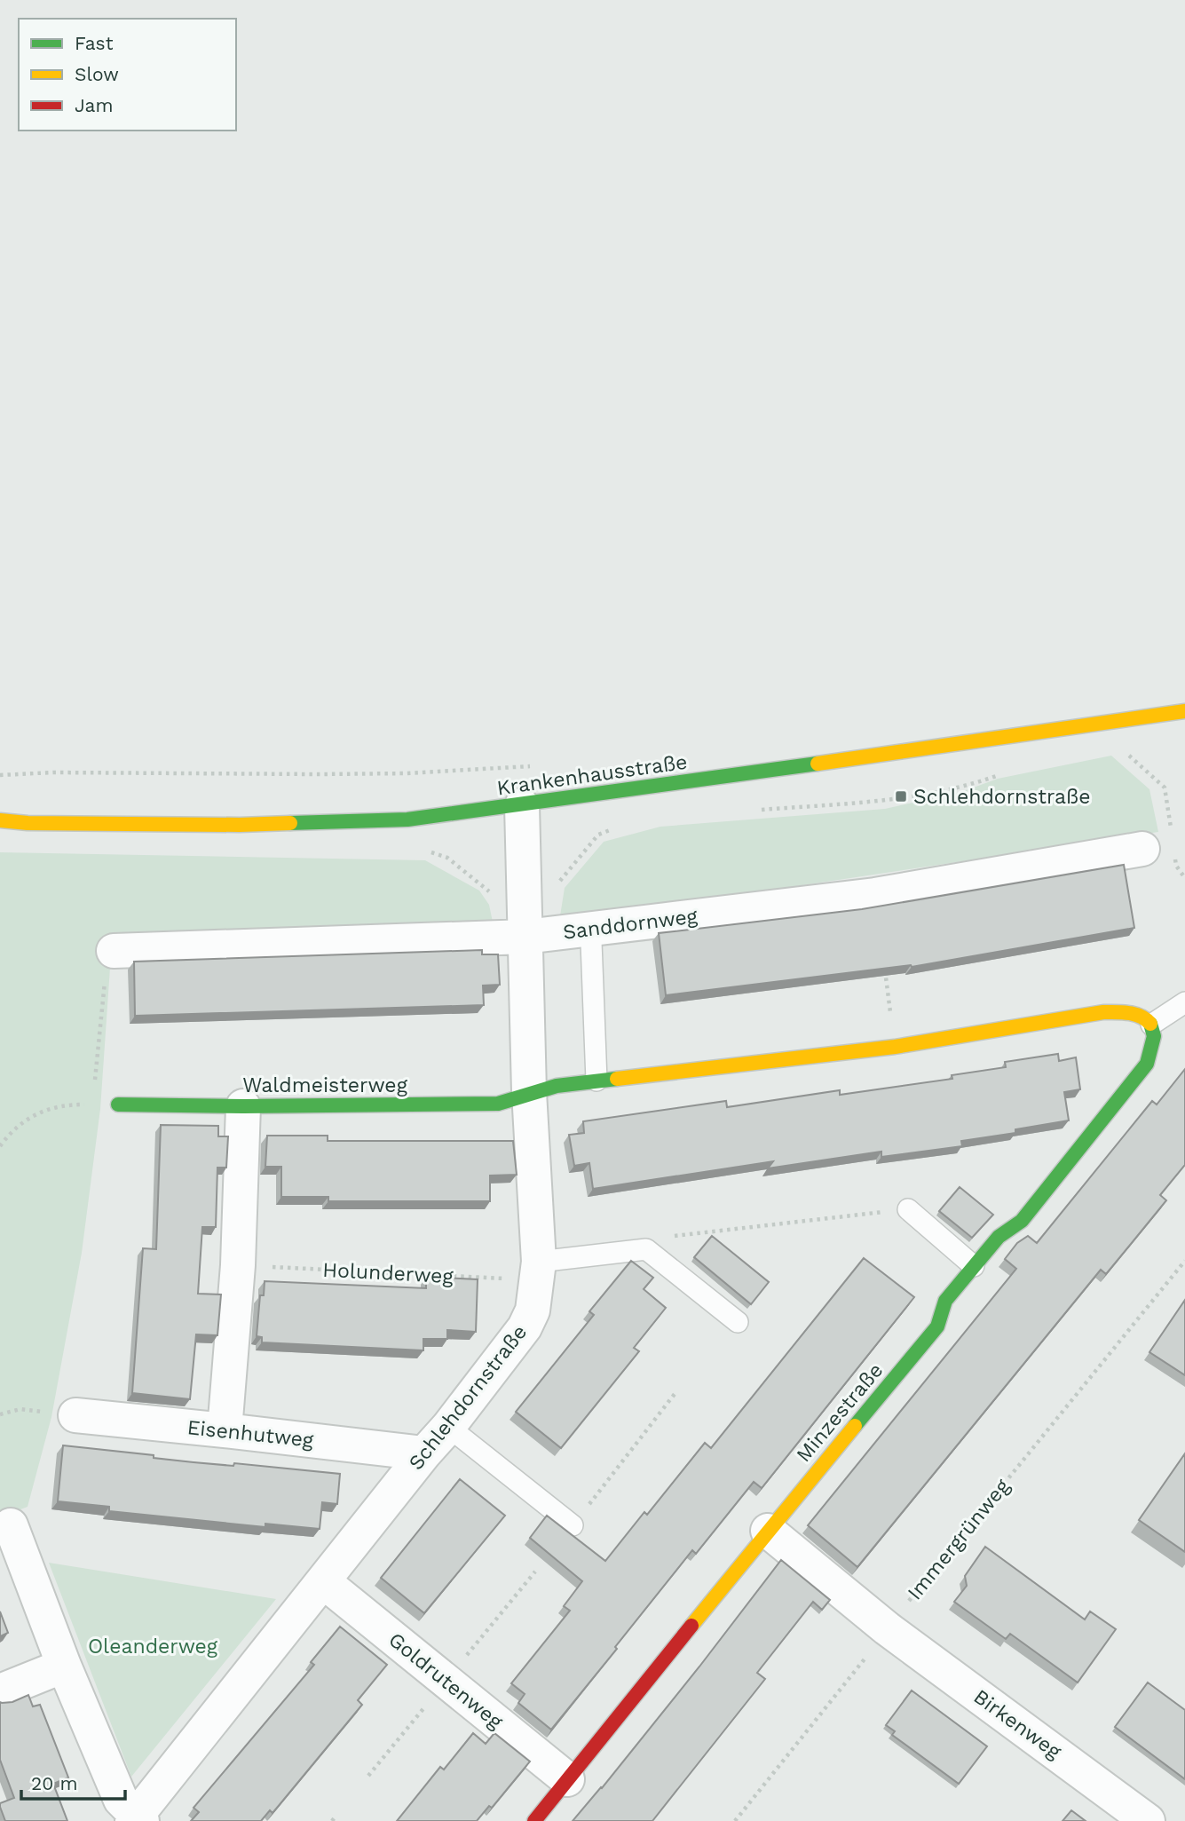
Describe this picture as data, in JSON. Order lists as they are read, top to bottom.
{
  "streets": {
    "street": [
      "Krankenhausstraße",
      "Sanddornweg",
      "Waldmeisterweg",
      "Schlehdornstraße",
      "Minzestraße",
      "Eisenhutweg",
      "Goldrutenweg",
      "Birkenweg"
    ],
    "path": ["Holunderweg", "Immergrünweg"]
  },
  "crossings": [
    ["Krankenhausstraße", "Schlehdornstraße"],
    ["Sanddornweg", "Schlehdornstraße"],
    ["Waldmeisterweg", "Schlehdornstraße"],
    ["Holunderweg", "Schlehdornstraße"],
    ["Schlehdornstraße", "Eisenhutweg"],
    ["Schlehdornstraße", "Goldrutenweg"],
    ["Minzestraße", "Goldrutenweg"],
    ["Minzestraße", "Birkenweg"],
    ["Immergrünweg", "Birkenweg"]
  ],
  "parks": ["Oleanderweg"],
  "places": {
    "transit": ["Schlehdornstraße"]
  },
  "legend": ["Fast", "Slow", "Jam"],
  "scale_bar": "20 m"
}
